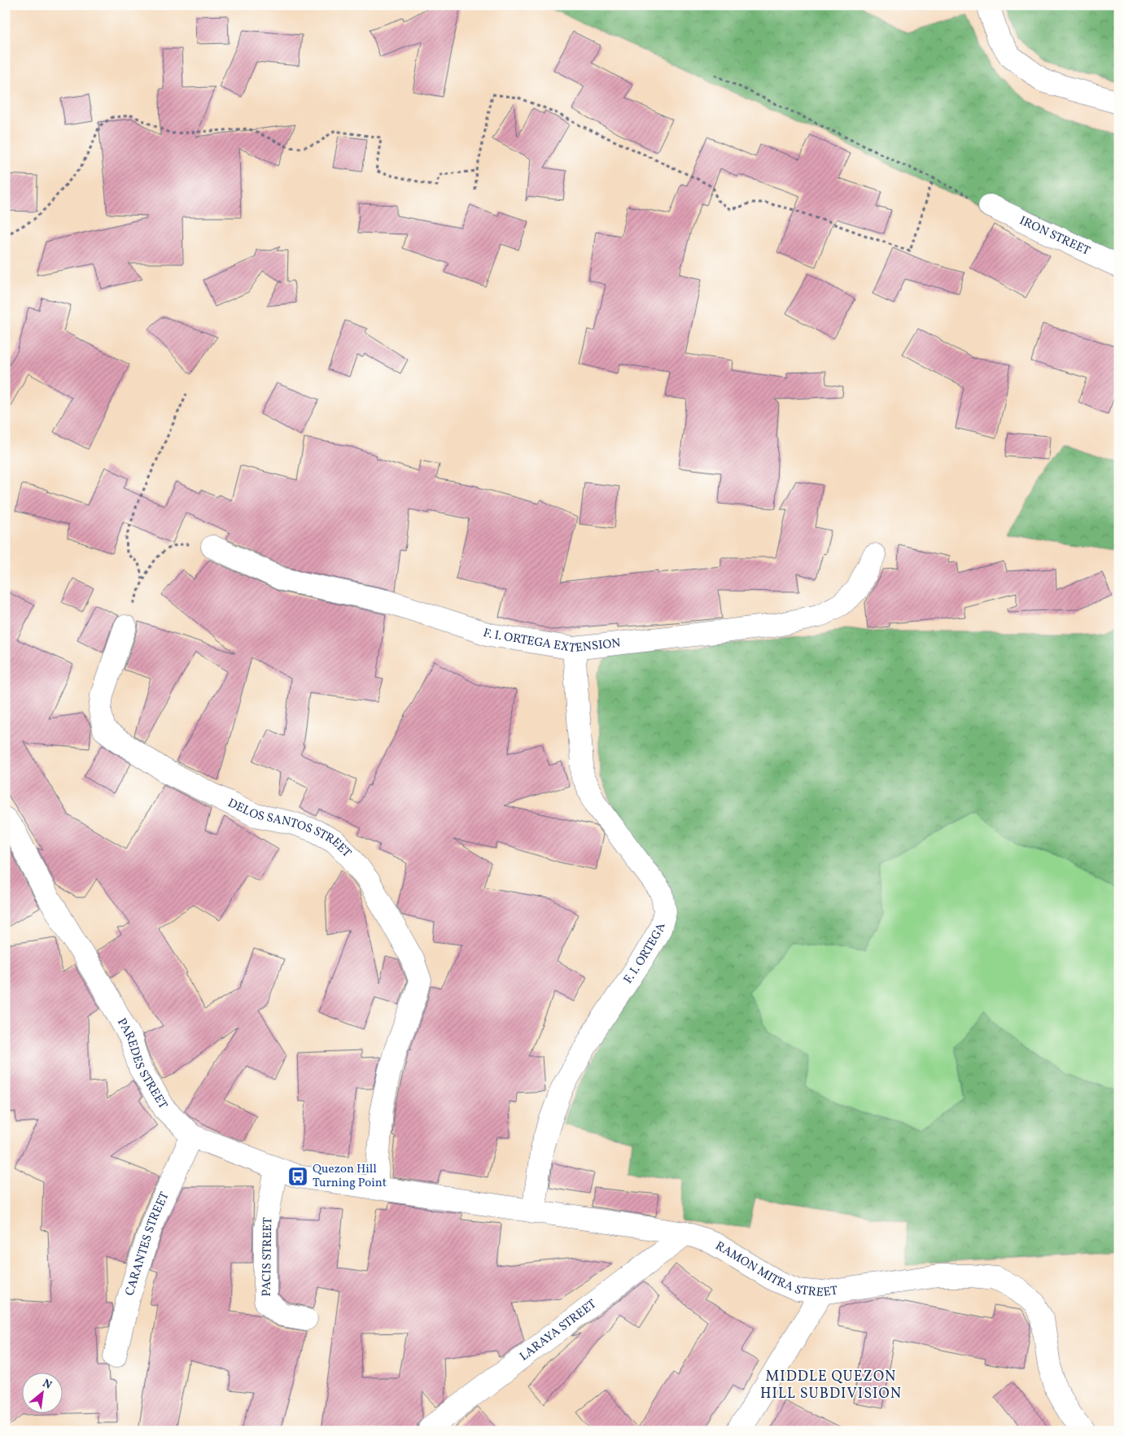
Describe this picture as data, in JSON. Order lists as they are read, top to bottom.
{
  "streets": {
    "street": [
      "IRON STREET",
      "F. I. ORTEGA EXTENSION",
      "DELOS SANTOS STREET",
      "F. I. ORTEGA",
      "PAREDES STREET",
      "CARANTES STREET",
      "PACIS STREET",
      "RAMON MITRA STREET",
      "LARAYA STREET"
    ]
  },
  "crossings": [
    ["F. I. ORTEGA EXTENSION", "F. I. ORTEGA"],
    ["DELOS SANTOS STREET", "PAREDES STREET"],
    ["DELOS SANTOS STREET", "RAMON MITRA STREET"],
    ["F. I. ORTEGA", "RAMON MITRA STREET"],
    ["PAREDES STREET", "CARANTES STREET"],
    ["PAREDES STREET", "PACIS STREET"],
    ["PAREDES STREET", "RAMON MITRA STREET"],
    ["RAMON MITRA STREET", "LARAYA STREET"]
  ],
  "districts": ["MIDDLE QUEZON HILL SUBDIVISION"],
  "places": {
    "bus stop": ["Quezon Hill Turning Point"]
  },
  "north": "top right"
}
